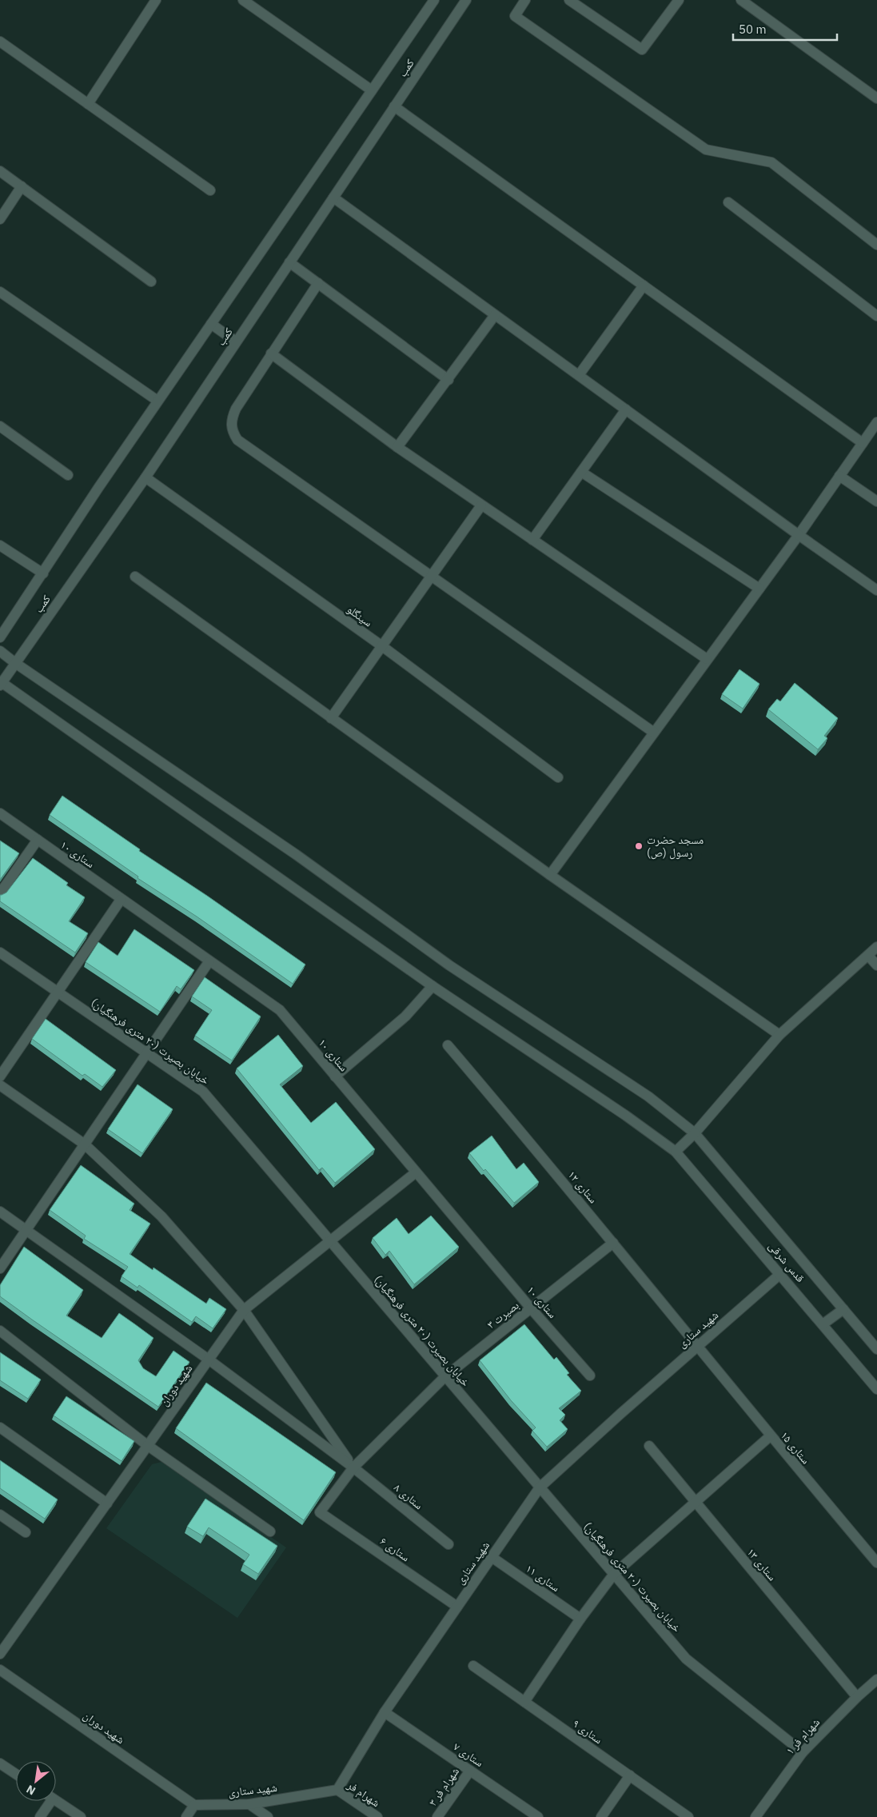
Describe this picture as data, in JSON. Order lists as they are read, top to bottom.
{
  "streets": {
    "street": [
      "کمب",
      "سینگلو",
      "ستاری ۱۰",
      "خیابان بصیرت (۲۰ متری فرهنگیان)",
      "ستاری ۱۲",
      "قدس شرقی",
      "بصیرت ۳",
      "شهید ستاری",
      "شهید دوران",
      "ستاری ۱۵",
      "ستاری ۸",
      "ستاری ۶",
      "ستاری ۱۳",
      "ستاری ۱۱",
      "ستاری ۹",
      "شهرام فر ۱",
      "ستاری ۷",
      "شهرام فر ۳",
      "شهرام فر"
    ]
  },
  "crossings": [
    ["کمب", "سینگلو"],
    ["ستاری ۱۰", "بصیرت ۳"],
    ["ستاری ۱۰", "شهید دوران"],
    ["خیابان بصیرت (۲۰ متری فرهنگیان)", "بصیرت ۳"],
    ["خیابان بصیرت (۲۰ متری فرهنگیان)", "شهید ستاری"],
    ["خیابان بصیرت (۲۰ متری فرهنگیان)", "شهید دوران"],
    ["خیابان بصیرت (۲۰ متری فرهنگیان)", "شهرام فر ۱"],
    ["ستاری ۱۲", "بصیرت ۳"],
    ["ستاری ۱۲", "شهید ستاری"],
    ["ستاری ۱۲", "ستاری ۱۵"],
    ["قدس شرقی", "شهید ستاری"],
    ["بصیرت ۳", "ستاری ۸"],
    ["بصیرت ۳", "ستاری ۶"],
    ["شهید ستاری", "شهید دوران"],
    ["شهید ستاری", "ستاری ۱۵"],
    ["شهید ستاری", "ستاری ۶"],
    ["شهید ستاری", "ستاری ۱۱"],
    ["شهید ستاری", "ستاری ۷"],
    ["شهید ستاری", "شهرام فر"],
    ["ستاری ۱۳", "شهرام فر ۱"],
    ["ستاری ۷", "شهرام فر ۳"]
  ],
  "places": ["مسجد حضرت رسول (ص)"],
  "scale_bar": "50 m",
  "north": "bottom left"
}
